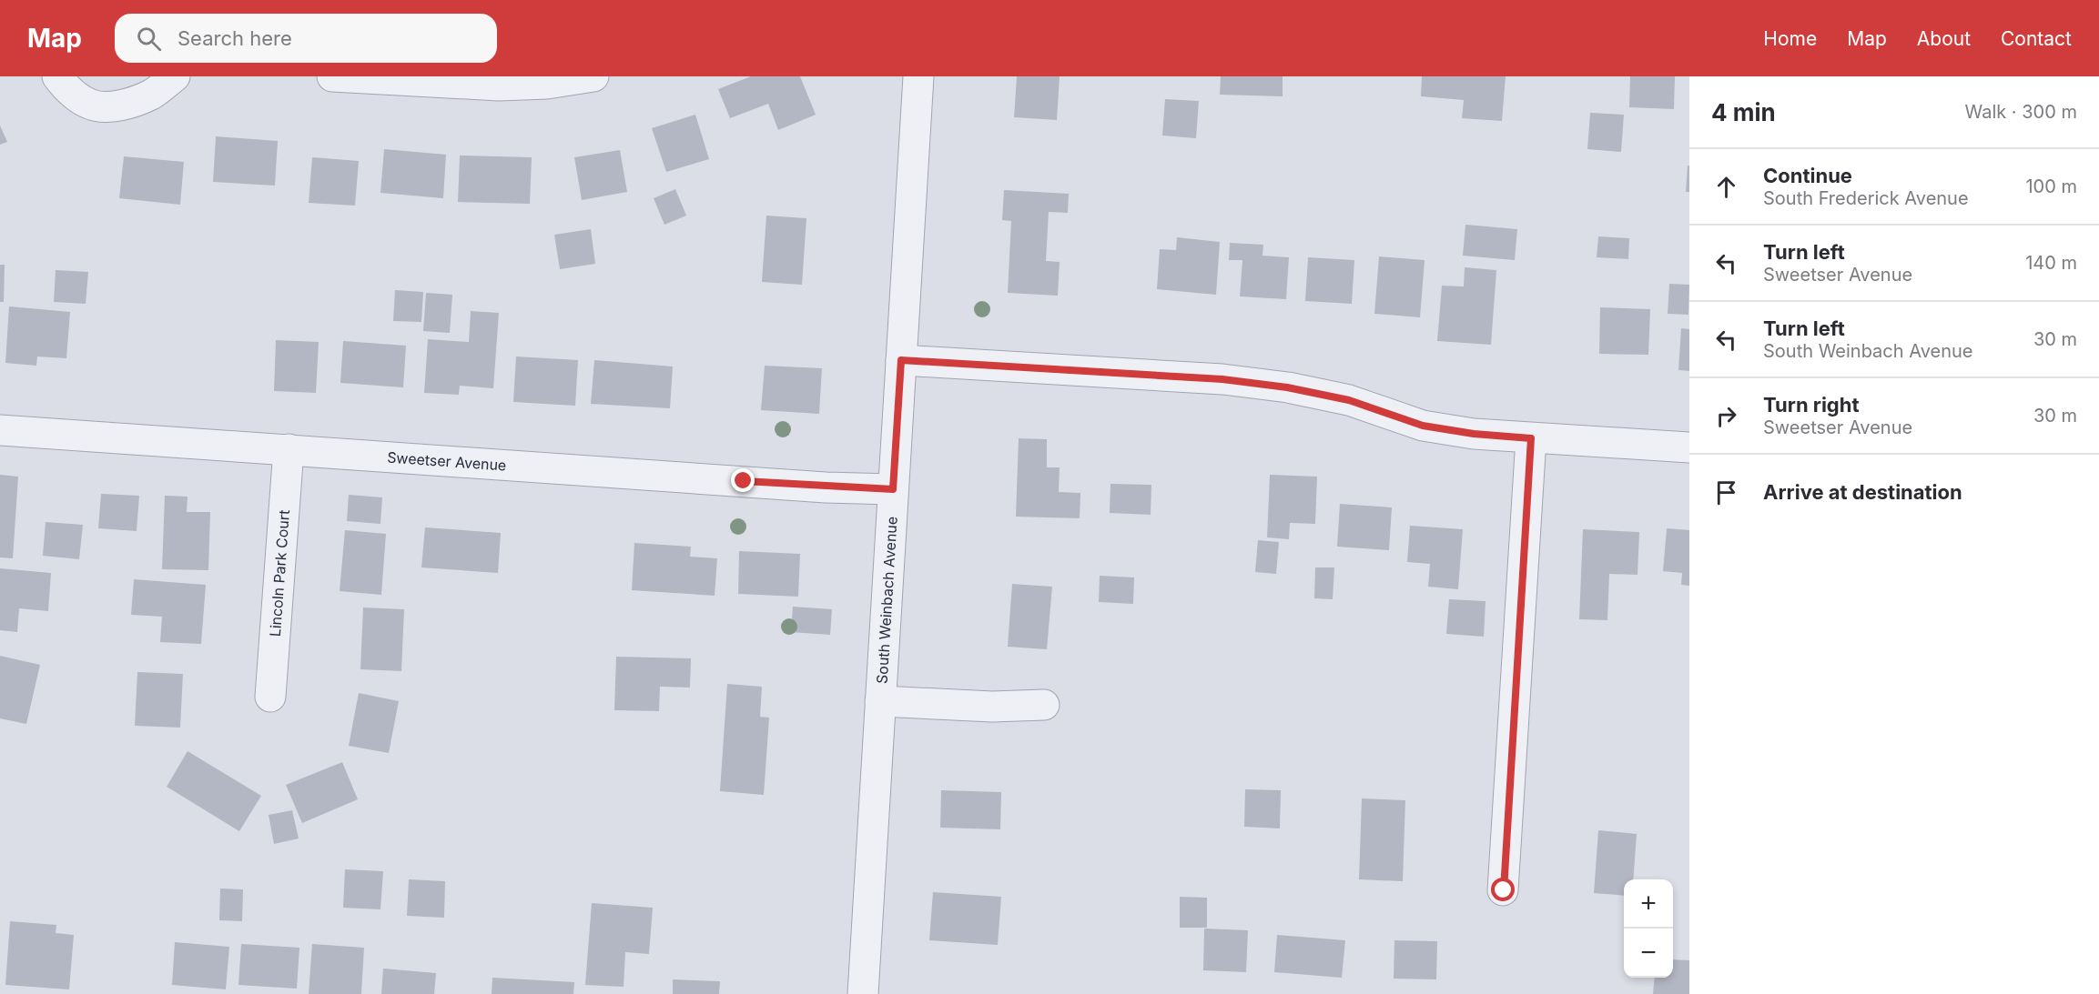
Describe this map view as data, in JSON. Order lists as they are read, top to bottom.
{
  "streets": {
    "street": ["Sweetser Avenue", "Lincoln Park Court", "South Weinbach Avenue"]
  },
  "crossings": [
    ["Sweetser Avenue", "Lincoln Park Court"],
    ["Sweetser Avenue", "South Weinbach Avenue"]
  ],
  "page": {
    "header": "Map",
    "search": "Search here",
    "nav": [
      "Home",
      "Map",
      "About",
      "Contact"
    ],
    "heading": ["4 min", "Walk · 300 m"],
    "list": [
      ["Continue", "South Frederick Avenue", "100 m"],
      ["Turn left", "Sweetser Avenue", "140 m"],
      ["Turn left", "South Weinbach Avenue", "30 m"],
      ["Turn right", "Sweetser Avenue", "30 m"],
      "Arrive at destination"
    ],
    "map_buttons": ["+", "−"]
  }
}
